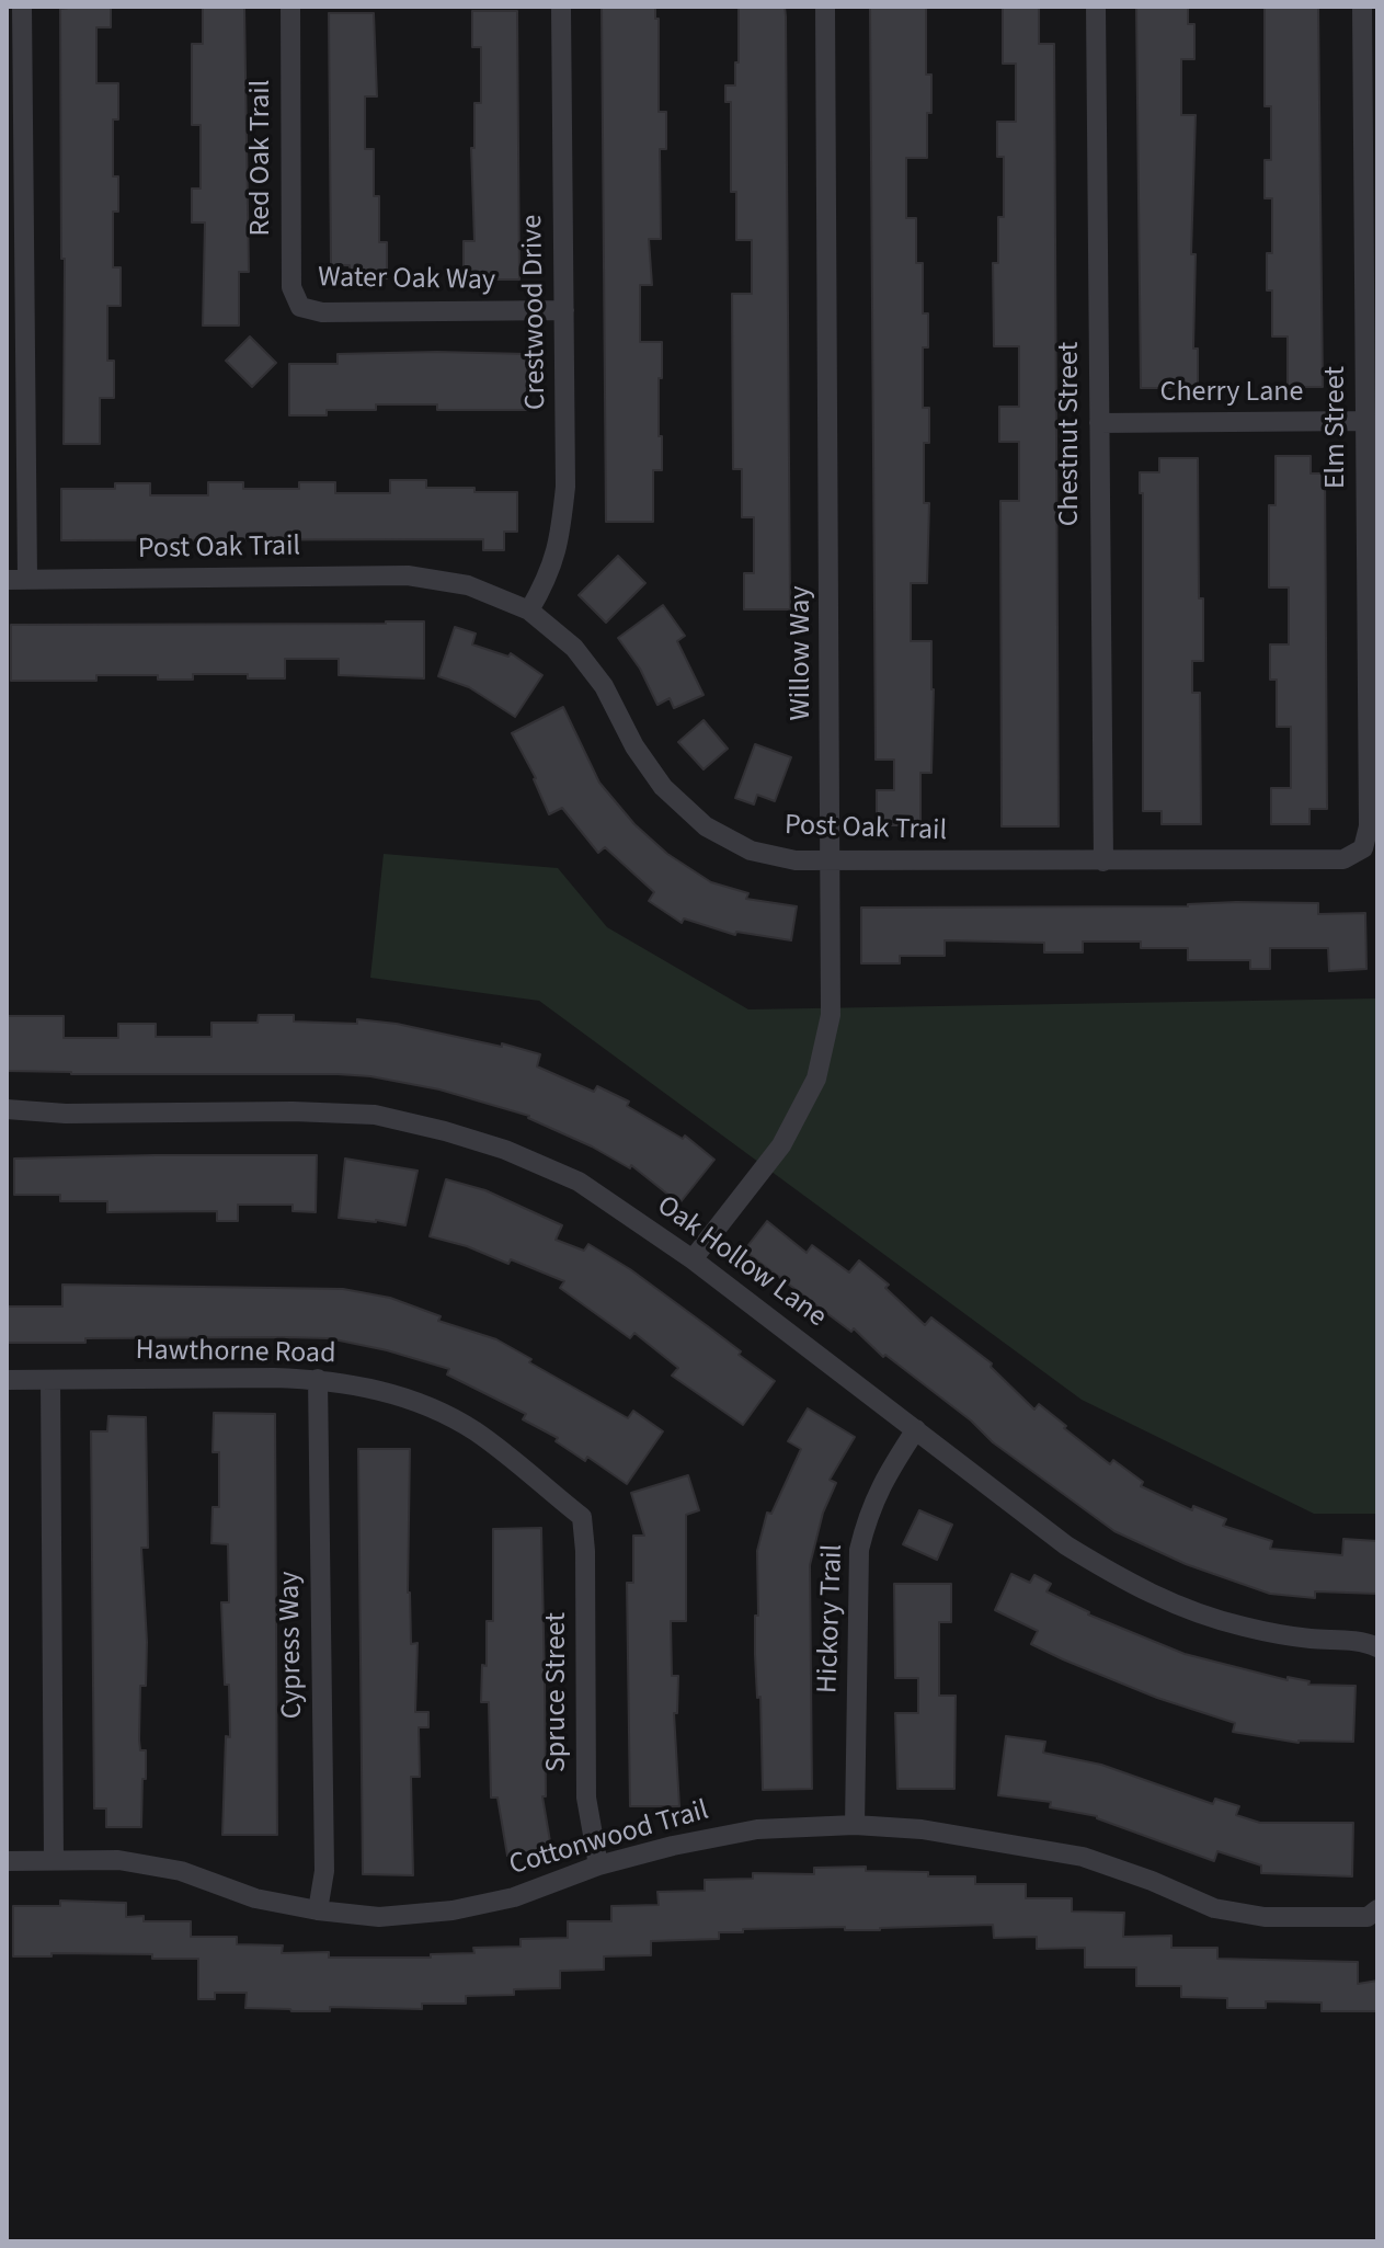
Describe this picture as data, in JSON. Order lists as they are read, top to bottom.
{
  "streets": {
    "street": [
      "Red Oak Trail",
      "Water Oak Way",
      "Crestwood Drive",
      "Cherry Lane",
      "Elm Street",
      "Chestnut Street",
      "Post Oak Trail",
      "Willow Way",
      "Oak Hollow Lane",
      "Hawthorne Road",
      "Hickory Trail",
      "Cypress Way",
      "Spruce Street",
      "Cottonwood Trail"
    ]
  },
  "crossings": [
    ["Red Oak Trail", "Water Oak Way"],
    ["Water Oak Way", "Crestwood Drive"],
    ["Crestwood Drive", "Post Oak Trail"],
    ["Cherry Lane", "Elm Street"],
    ["Cherry Lane", "Chestnut Street"],
    ["Elm Street", "Post Oak Trail"],
    ["Chestnut Street", "Post Oak Trail"],
    ["Post Oak Trail", "Willow Way"],
    ["Willow Way", "Oak Hollow Lane"],
    ["Oak Hollow Lane", "Hickory Trail"],
    ["Hawthorne Road", "Cypress Way"],
    ["Hawthorne Road", "Spruce Street"],
    ["Hickory Trail", "Cottonwood Trail"],
    ["Cypress Way", "Cottonwood Trail"],
    ["Spruce Street", "Cottonwood Trail"]
  ]
}
